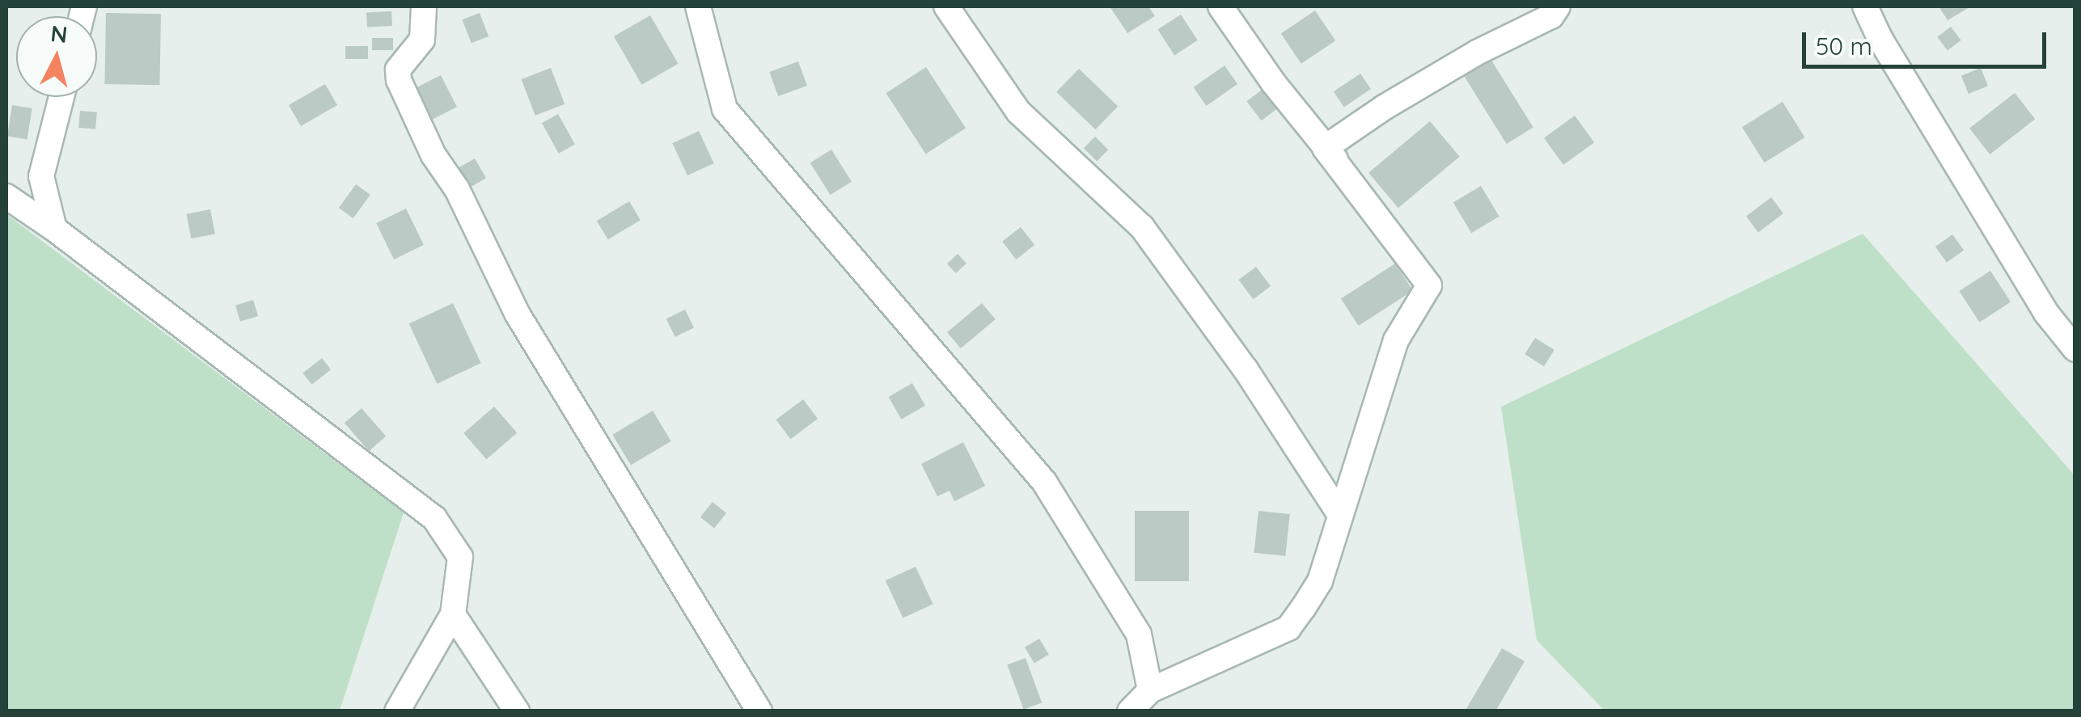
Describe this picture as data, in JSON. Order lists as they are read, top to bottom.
{
  "scale_bar": "50 m",
  "north": "top"
}
